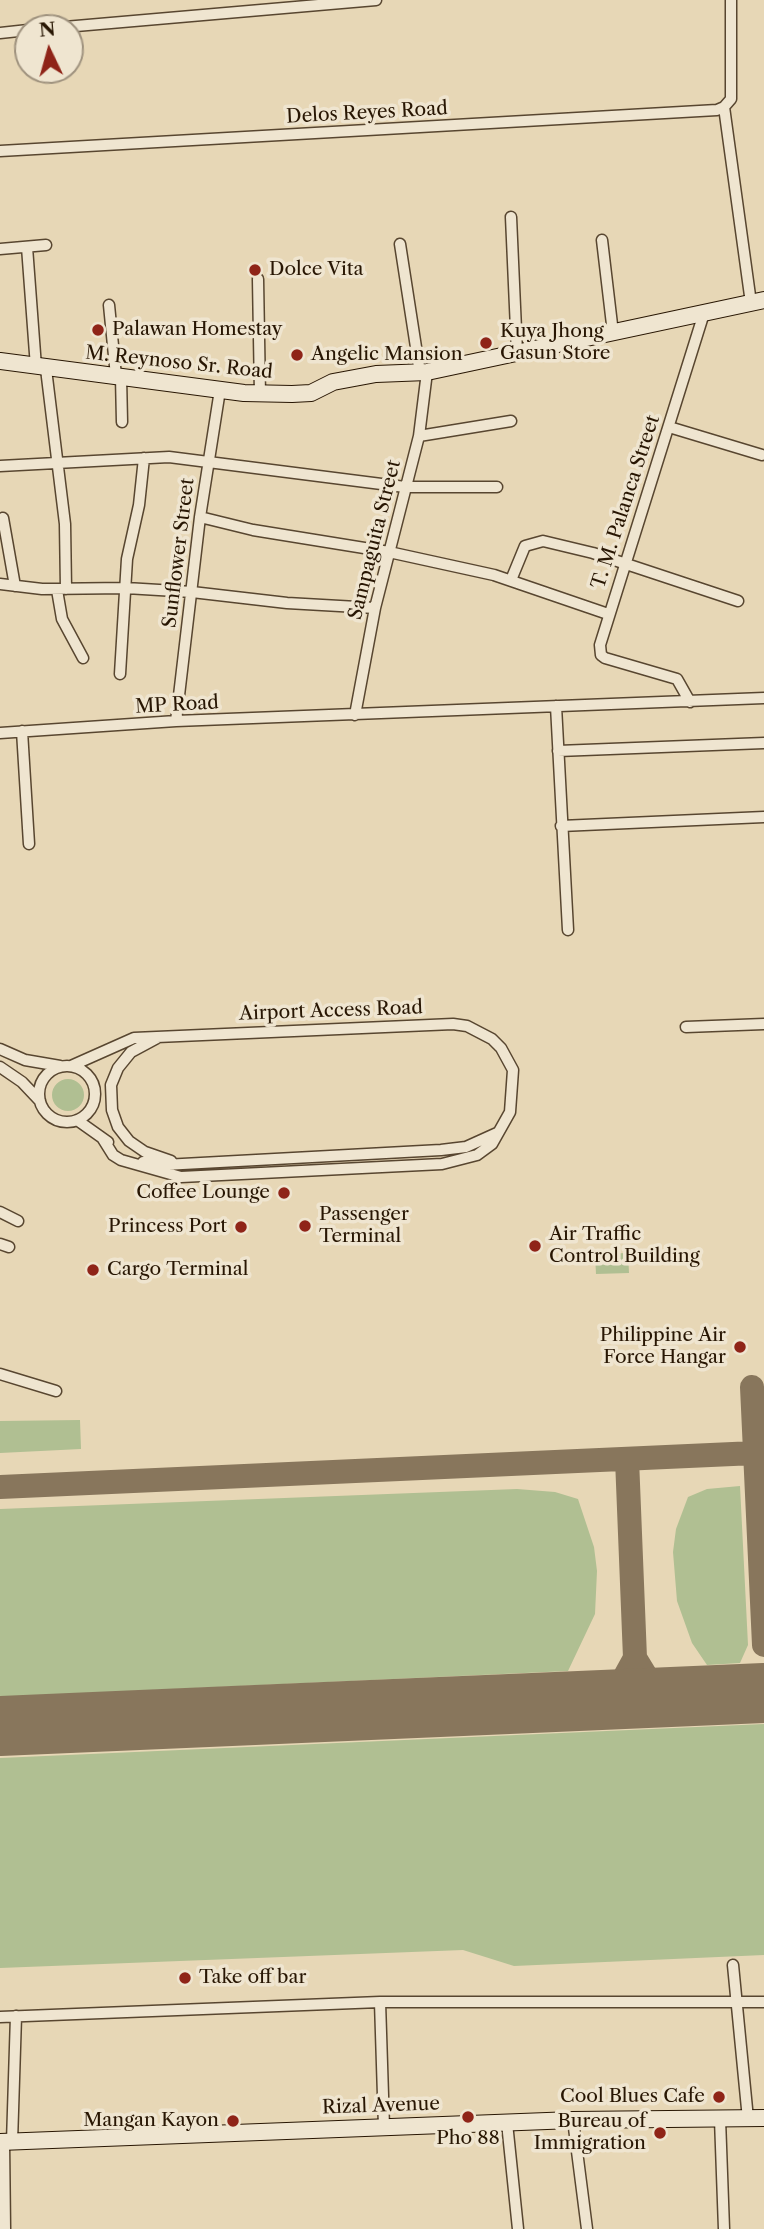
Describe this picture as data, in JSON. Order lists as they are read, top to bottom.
{
  "streets": {
    "street": [
      "Delos Reyes Road",
      "M. Reynoso Sr. Road",
      "T. M. Palanca Street",
      "Sampaguita Street",
      "Sunflower Street",
      "MP Road",
      "Airport Access Road",
      "Rizal Avenue"
    ]
  },
  "crossings": [
    ["M. Reynoso Sr. Road", "T. M. Palanca Street"],
    ["M. Reynoso Sr. Road", "Sampaguita Street"],
    ["M. Reynoso Sr. Road", "Sunflower Street"],
    ["T. M. Palanca Street", "MP Road"],
    ["Sampaguita Street", "MP Road"],
    ["Sunflower Street", "MP Road"]
  ],
  "places": [
    "Dolce Vita",
    "Palawan Homestay",
    "Kuya Jhong Gasun Store",
    "Angelic Mansion",
    "Coffee Lounge",
    "Passenger Terminal",
    "Princess Port",
    "Air Traffic Control Building",
    "Cargo Terminal",
    "Philippine Air Force Hangar",
    "Take off bar",
    "Cool Blues Cafe",
    "Pho 88",
    "Mangan Kayon",
    "Bureau of Immigration"
  ],
  "north": "top"
}
